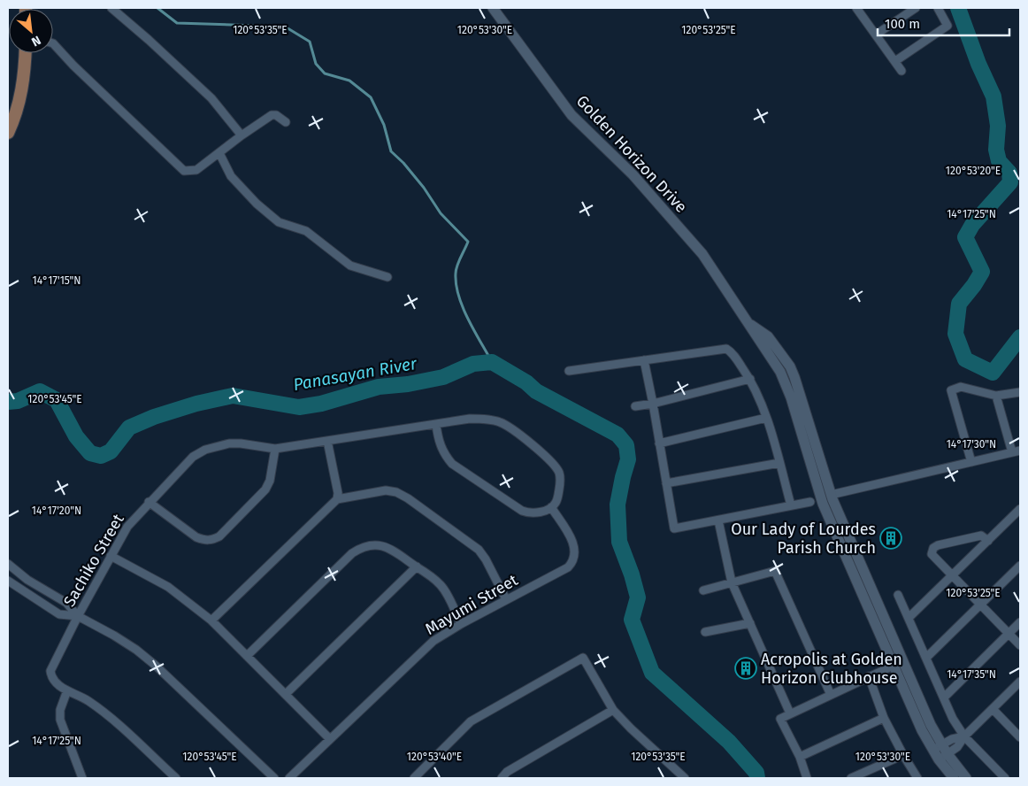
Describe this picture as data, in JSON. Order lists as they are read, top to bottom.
{
  "streets": {
    "street": ["Golden Horizon Drive", "Sachiko Street", "Mayumi Street"]
  },
  "crossings": [
    ["Sachiko Street", "Mayumi Street"]
  ],
  "water": ["Panasayan River"],
  "places": {
    "building": ["Our Lady of Lourdes Parish Church", "Acropolis at Golden Horizon Clubhouse"]
  },
  "scale_bar": "100 m",
  "north": "bottom right",
  "coordinates": [
    "120°53'35\"E",
    "120°53'30\"E",
    "120°53'25\"E",
    "120°53'20\"E",
    "14°17'25\"N",
    "14°17'15\"N",
    "120°53'45\"E",
    "14°17'30\"N",
    "14°17'20\"N",
    "14°17'35\"N",
    "120°53'40\"E"
  ]
}
